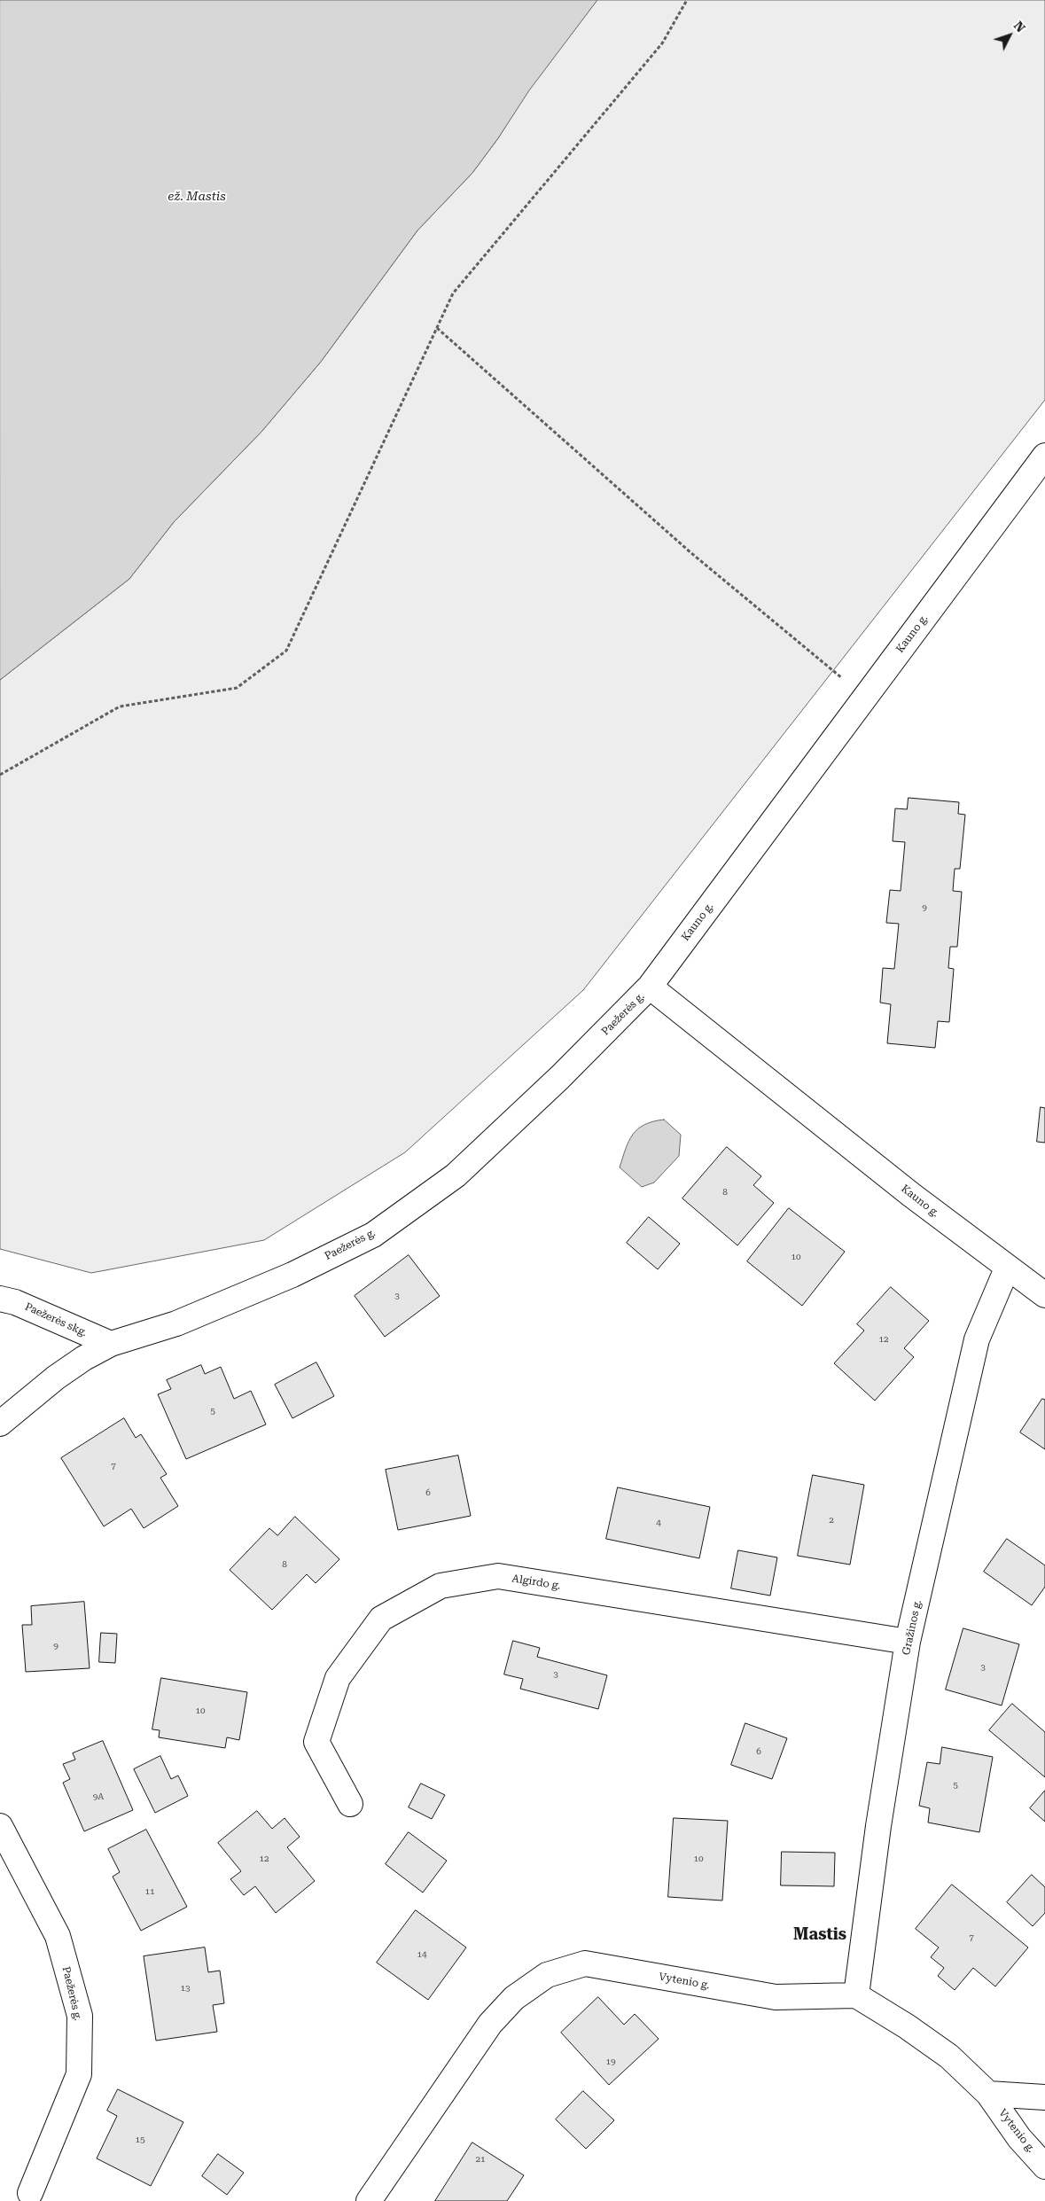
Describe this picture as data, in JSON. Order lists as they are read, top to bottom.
{
  "streets": {
    "street": [
      "Kauno g.",
      "Paežerės g.",
      "Paežerės skg.",
      "Algirdo g.",
      "Gražinos g.",
      "Vytenio g."
    ]
  },
  "crossings": [
    ["Kauno g.", "Paežerės g."],
    ["Kauno g.", "Gražinos g."],
    ["Paežerės g.", "Paežerės skg."],
    ["Algirdo g.", "Gražinos g."],
    ["Gražinos g.", "Vytenio g."]
  ],
  "districts": ["Mastis"],
  "water": ["ež. Mastis"],
  "house_numbers": [
    "9",
    "8",
    "10",
    "3",
    "12",
    "5",
    "7",
    "6",
    "2",
    "4",
    "8",
    "9",
    "3",
    "3",
    "10",
    "6",
    "5",
    "9A",
    "12",
    "10",
    "11",
    "7",
    "14",
    "13",
    "19",
    "15",
    "21"
  ],
  "north": "top right"
}
